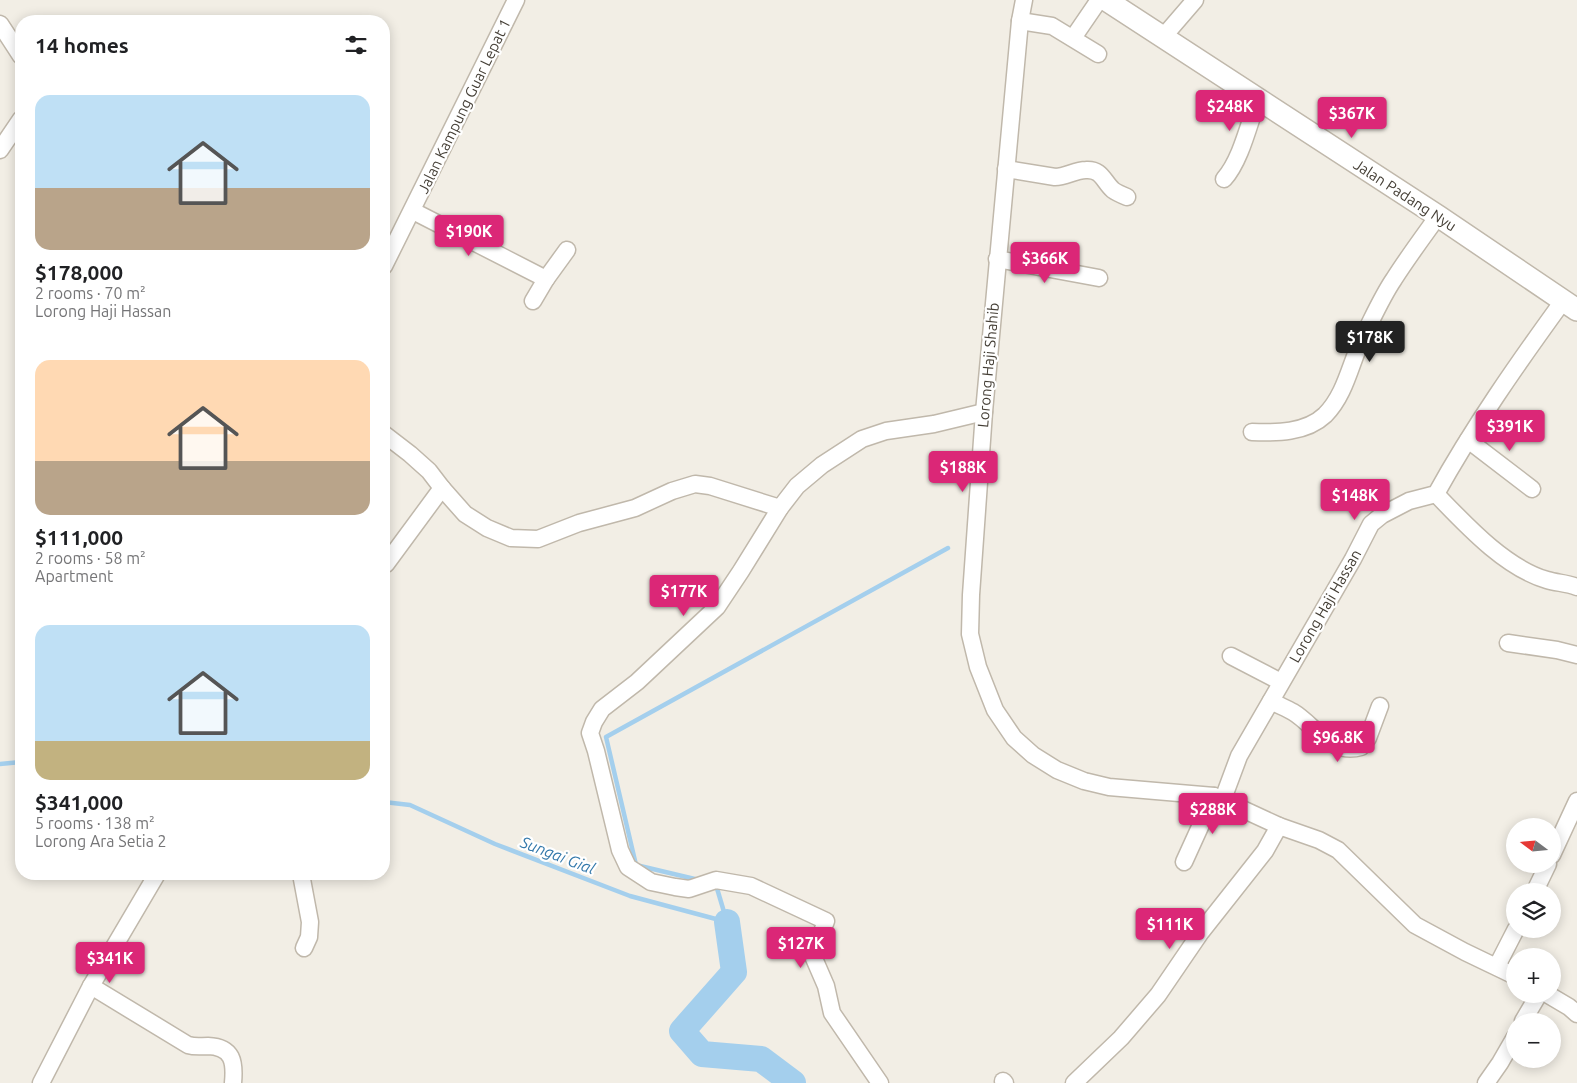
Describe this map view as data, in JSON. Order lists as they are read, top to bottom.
{
  "streets": {
    "street": [
      "Jalan Kampung Guar Lepat 1",
      "Jalan Padang Nyu",
      "Lorong Haji Shahib",
      "Lorong Haji Hassan"
    ]
  },
  "crossings": [
    ["Lorong Haji Shahib", "Lorong Haji Hassan"]
  ],
  "water": ["Sungai Gial"],
  "north": "left",
  "page": {
    "heading": "14 homes",
    "list": [
      {
        "name": "$178,000",
        "note": "2 rooms · 70 m² · Lorong Haji Hassan"
      },
      {
        "name": "$111,000",
        "note": "2 rooms · 58 m² · Apartment"
      },
      {
        "name": "$341,000",
        "note": "5 rooms · 138 m² · Lorong Ara Setia 2"
      }
    ],
    "price": [
      "$248K",
      "$367K",
      "$190K",
      "$366K",
      "$178K",
      "$391K",
      "$188K",
      "$148K",
      "$177K",
      "$96.8K",
      "$288K",
      "$111K",
      "$127K",
      "$341K"
    ],
    "map_buttons": ["+", "−"]
  }
}
